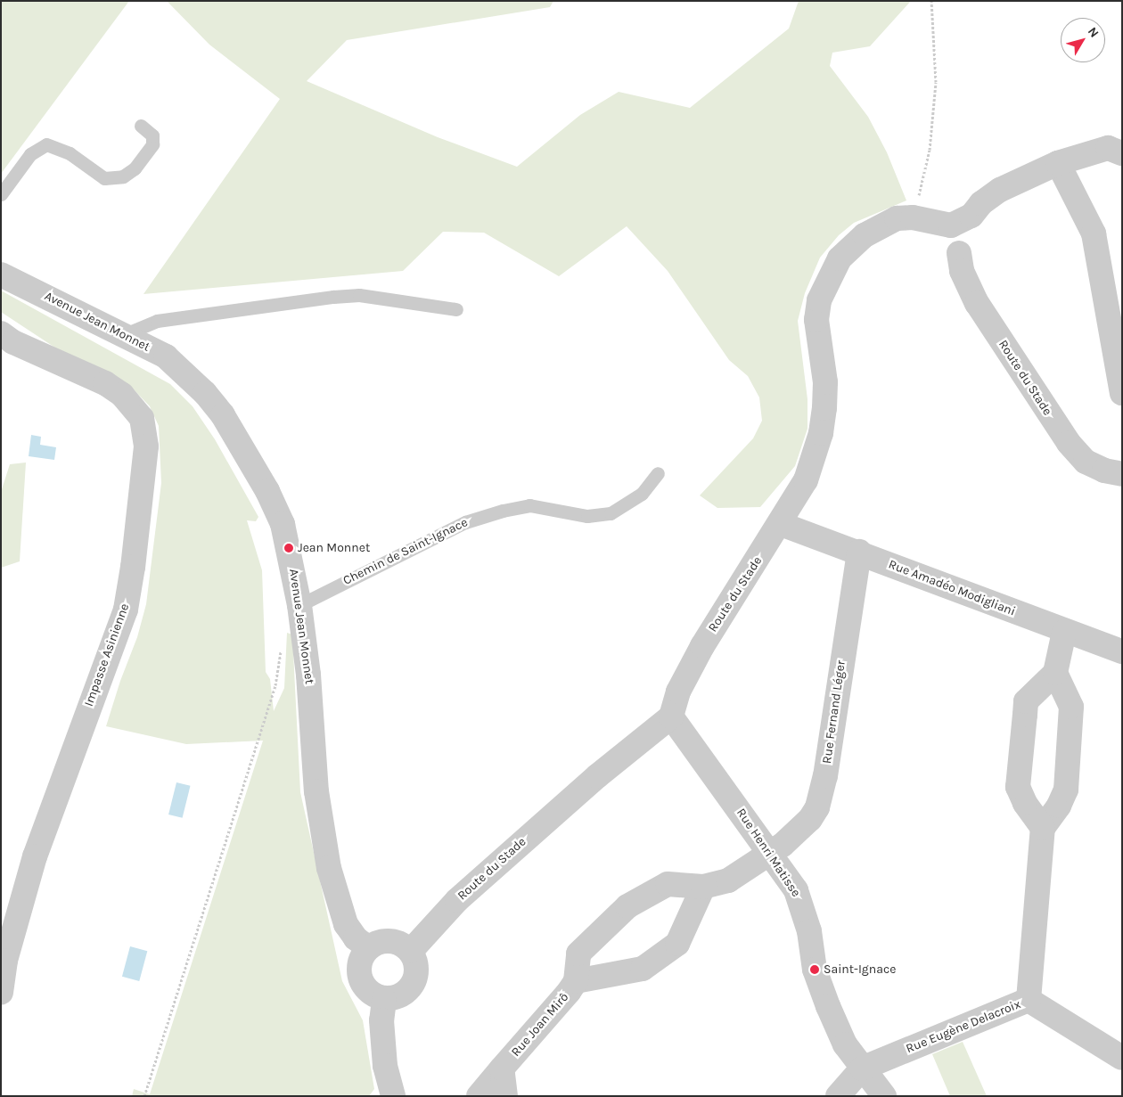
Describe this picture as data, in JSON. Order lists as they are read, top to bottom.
{
  "streets": {
    "street": [
      "Avenue Jean Monnet",
      "Route du Stade",
      "Rue Amadéo Modigliani",
      "Impasse Asinienne",
      "Rue Fernand Léger",
      "Rue Henri Matisse",
      "Rue Joan Mirô",
      "Rue Eugène Delacroix"
    ],
    "lane": ["Chemin de Saint-Ignace"]
  },
  "crossings": [
    ["Avenue Jean Monnet", "Route du Stade"],
    ["Avenue Jean Monnet", "Chemin de Saint-Ignace"],
    ["Route du Stade", "Rue Amadéo Modigliani"],
    ["Route du Stade", "Rue Henri Matisse"],
    ["Rue Amadéo Modigliani", "Rue Fernand Léger"],
    ["Rue Fernand Léger", "Rue Henri Matisse"],
    ["Rue Fernand Léger", "Rue Joan Mirô"],
    ["Rue Henri Matisse", "Rue Joan Mirô"],
    ["Rue Henri Matisse", "Rue Eugène Delacroix"]
  ],
  "places": ["Jean Monnet", "Saint-Ignace"],
  "north": "top right"
}
